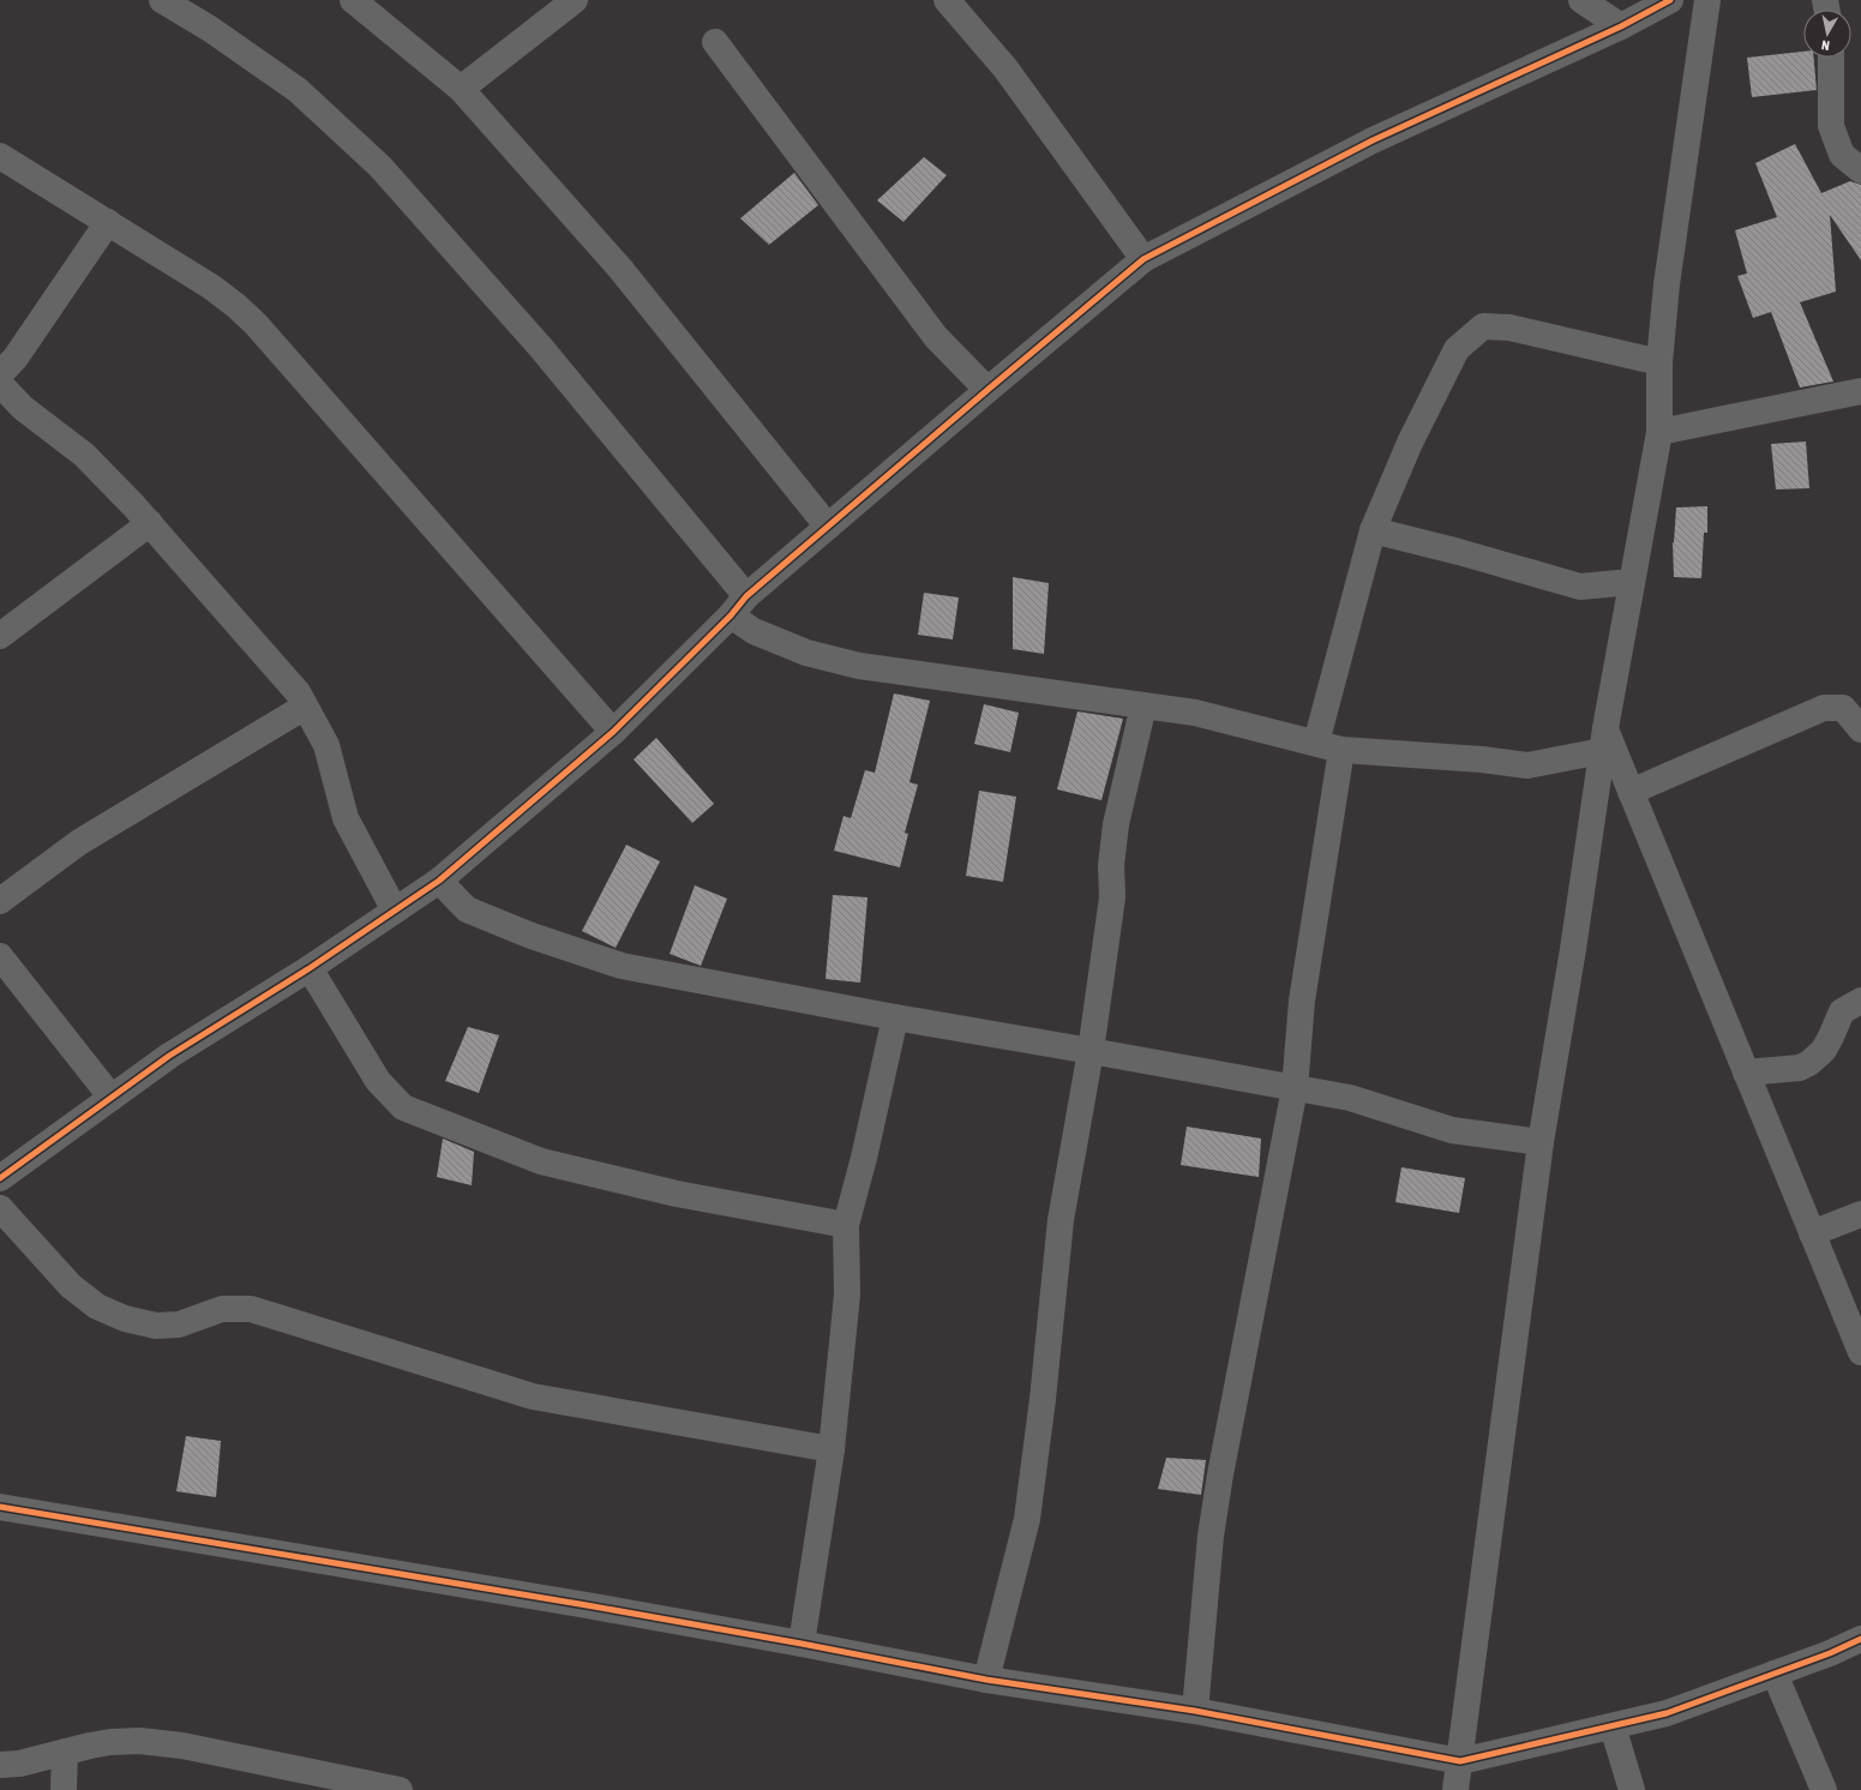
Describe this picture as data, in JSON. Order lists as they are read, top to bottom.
{
  "north": "bottom"
}
